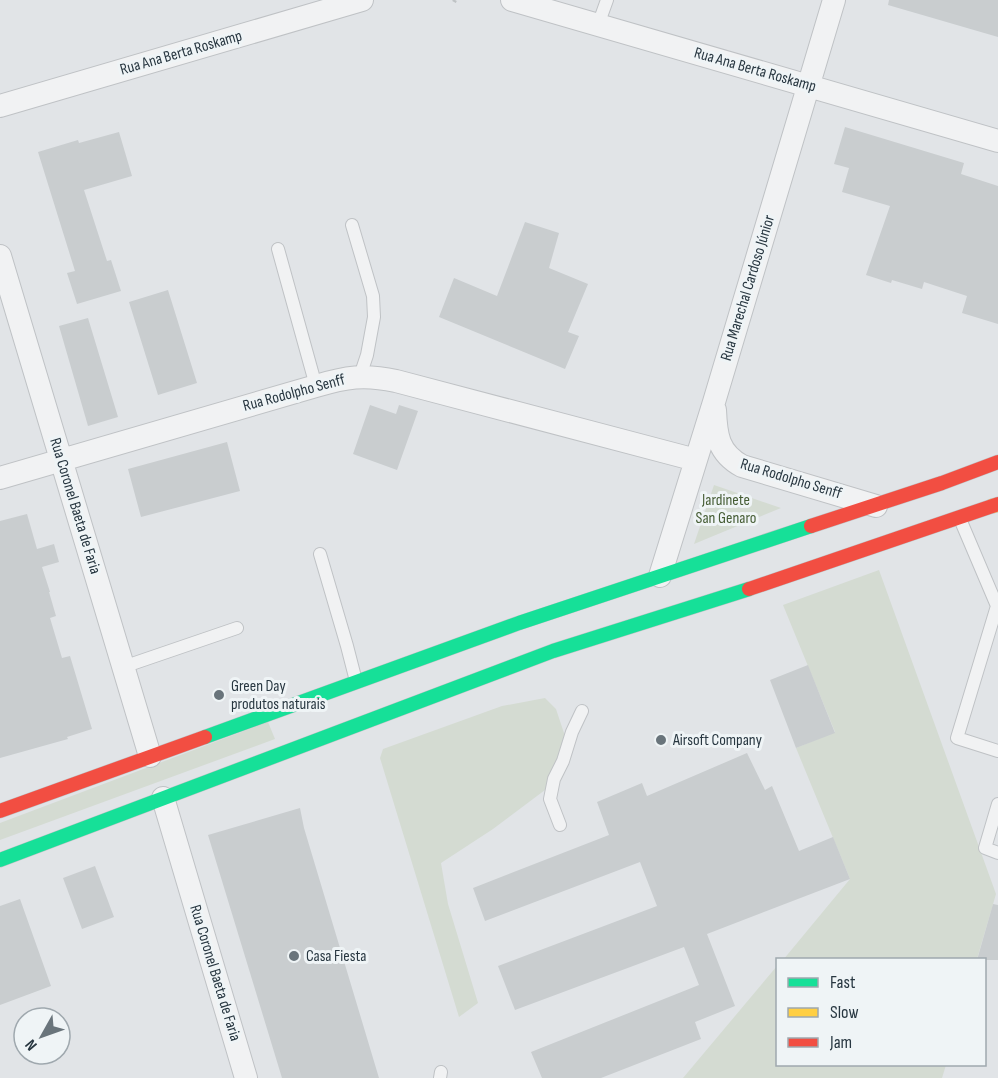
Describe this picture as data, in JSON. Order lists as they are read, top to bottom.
{
  "streets": {
    "street": [
      "Rua Ana Berta Roskamp",
      "Rua Marechal Cardoso Júnior",
      "Rua Rodolpho Senff",
      "Rua Coronel Baeta de Faria"
    ]
  },
  "crossings": [
    ["Rua Ana Berta Roskamp", "Rua Marechal Cardoso Júnior"],
    ["Rua Marechal Cardoso Júnior", "Rua Rodolpho Senff"],
    ["Rua Rodolpho Senff", "Rua Coronel Baeta de Faria"]
  ],
  "parks": ["Jardinete San Genaro"],
  "places": ["Green Day produtos naturais", "Airsoft Company", "Casa Fiesta"],
  "legend": ["Fast", "Slow", "Jam"],
  "north": "bottom left"
}
